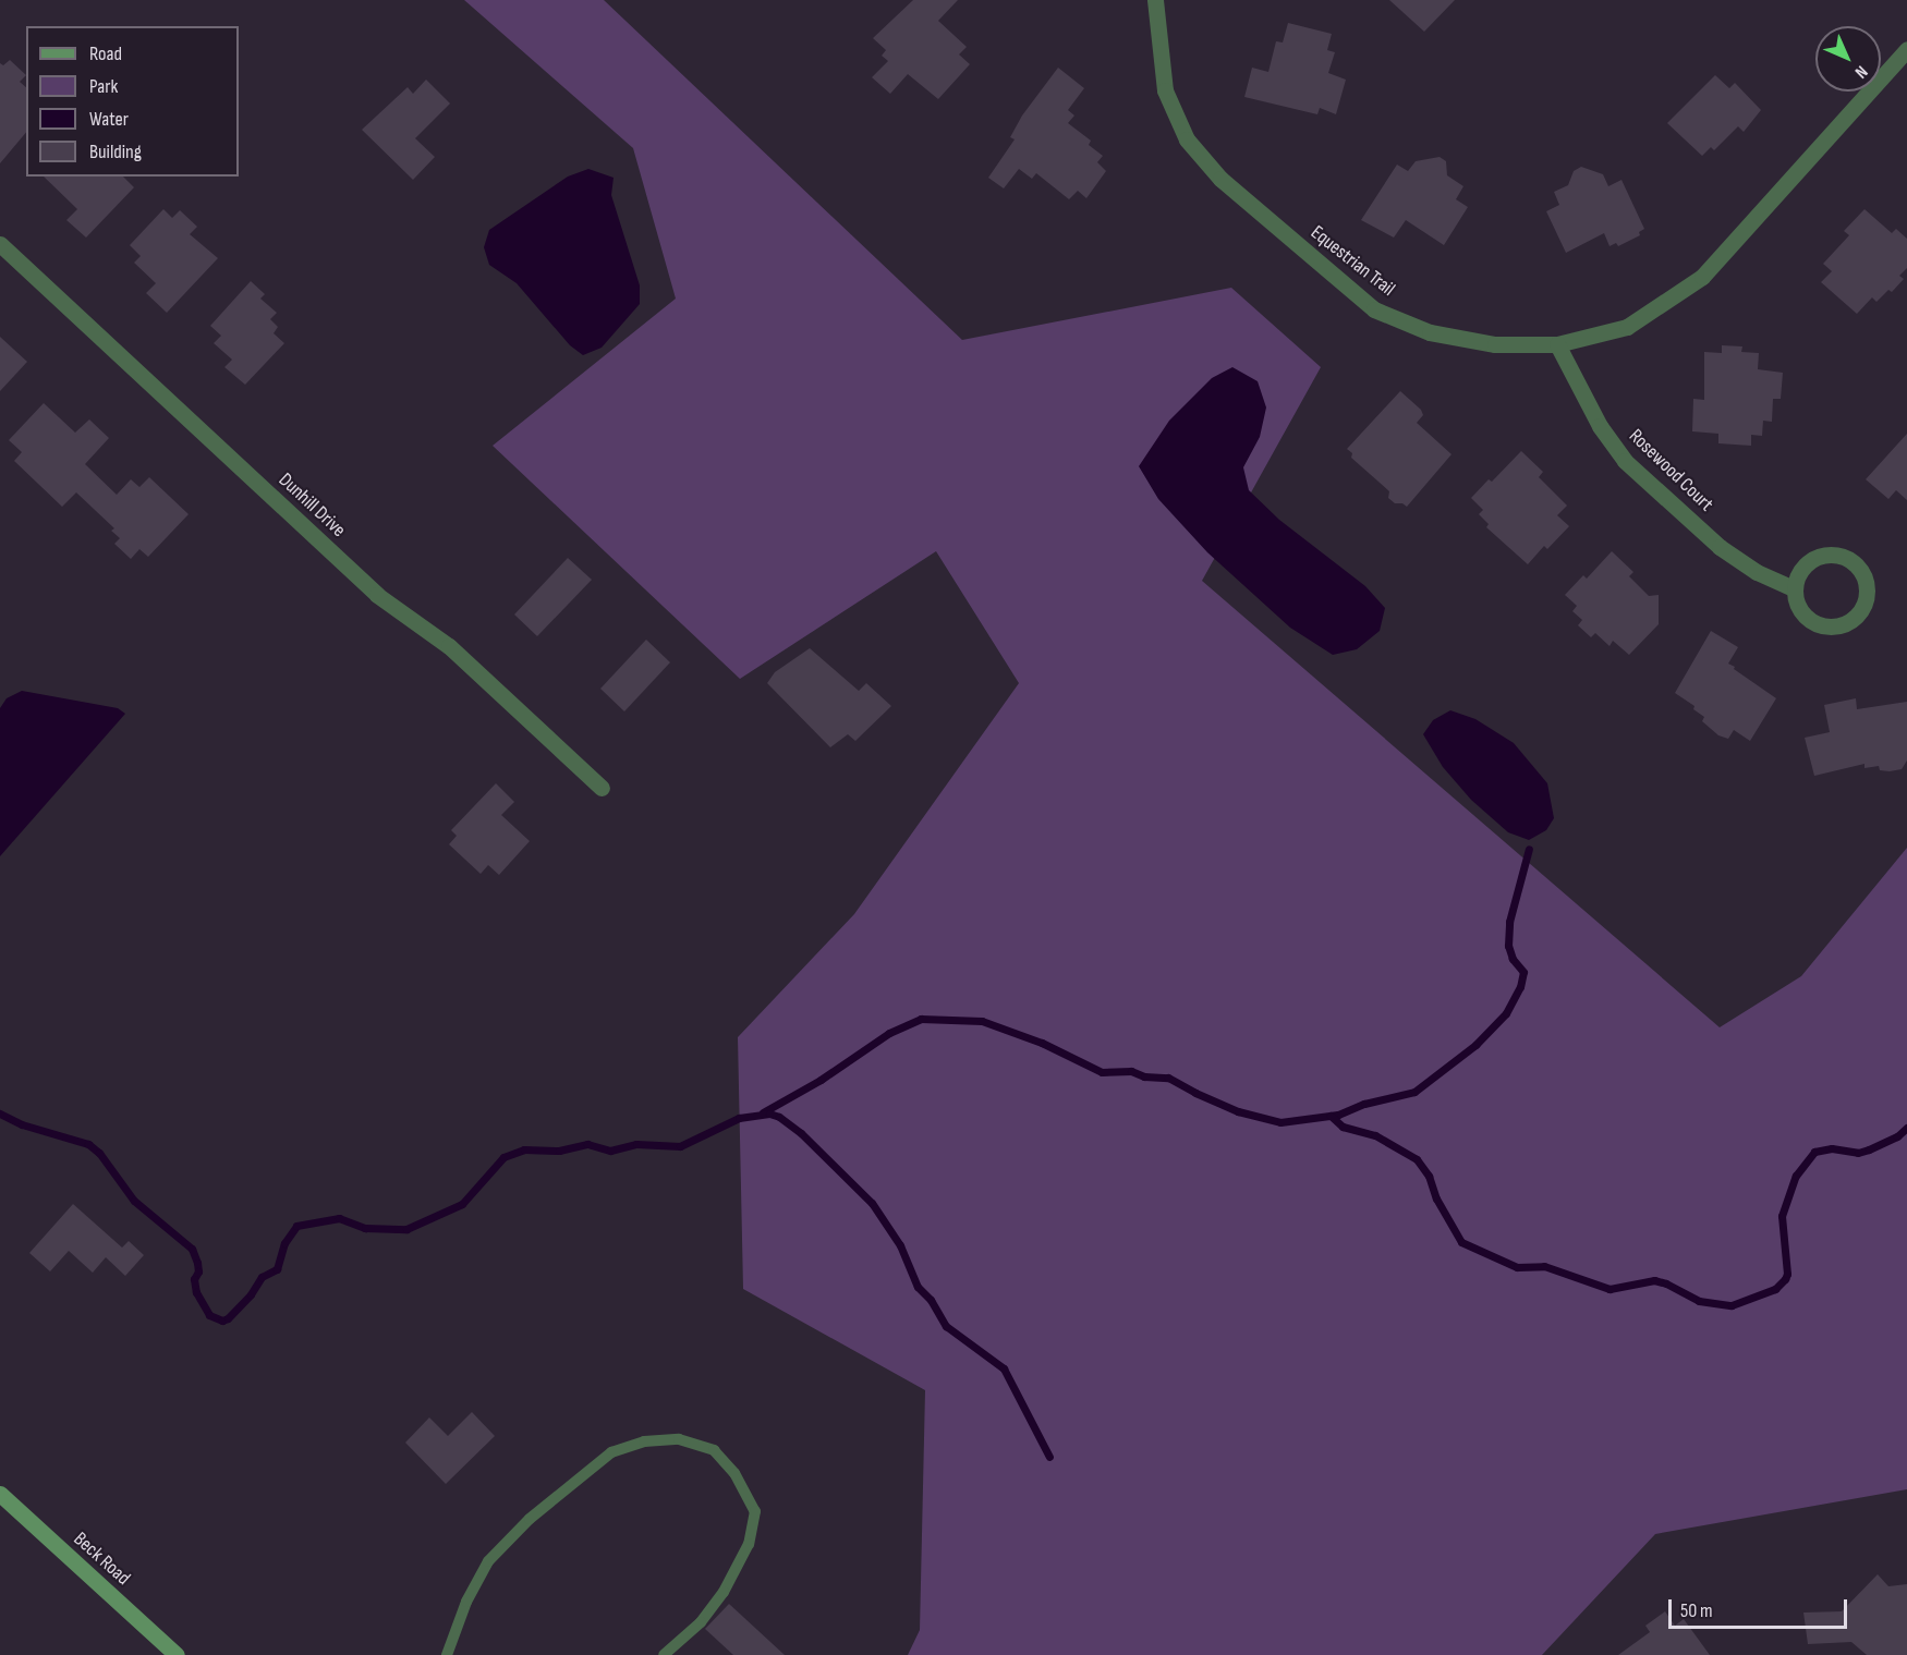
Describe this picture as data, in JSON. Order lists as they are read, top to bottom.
{
  "streets": {
    "main road": ["Beck Road"],
    "street": ["Equestrian Trail", "Rosewood Court", "Dunhill Drive"]
  },
  "crossings": [
    ["Equestrian Trail", "Rosewood Court"]
  ],
  "legend": [
    "Road",
    "Park",
    "Water",
    "Building"
  ],
  "scale_bar": "50 m",
  "north": "bottom right"
}
